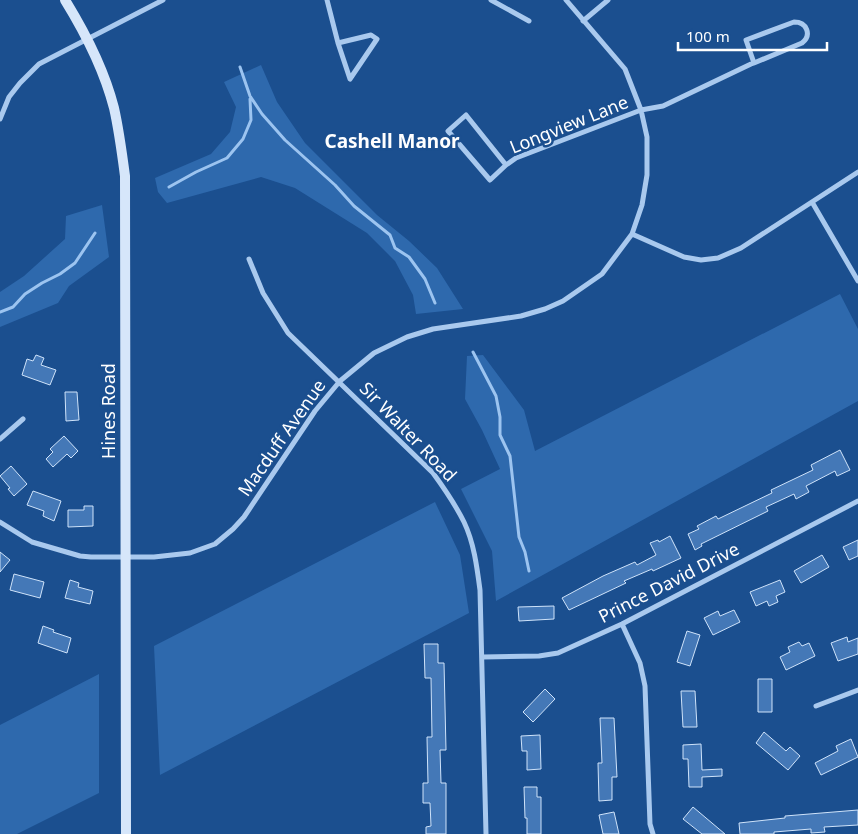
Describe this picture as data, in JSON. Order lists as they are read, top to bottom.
{
  "streets": {
    "street": [
      "Longview Lane",
      "Hines Road",
      "Sir Walter Road",
      "Macduff Avenue",
      "Prince David Drive"
    ]
  },
  "crossings": [
    ["Longview Lane", "Macduff Avenue"],
    ["Hines Road", "Macduff Avenue"],
    ["Sir Walter Road", "Macduff Avenue"],
    ["Sir Walter Road", "Prince David Drive"]
  ],
  "districts": ["Cashell Manor"],
  "scale_bar": "100 m"
}
